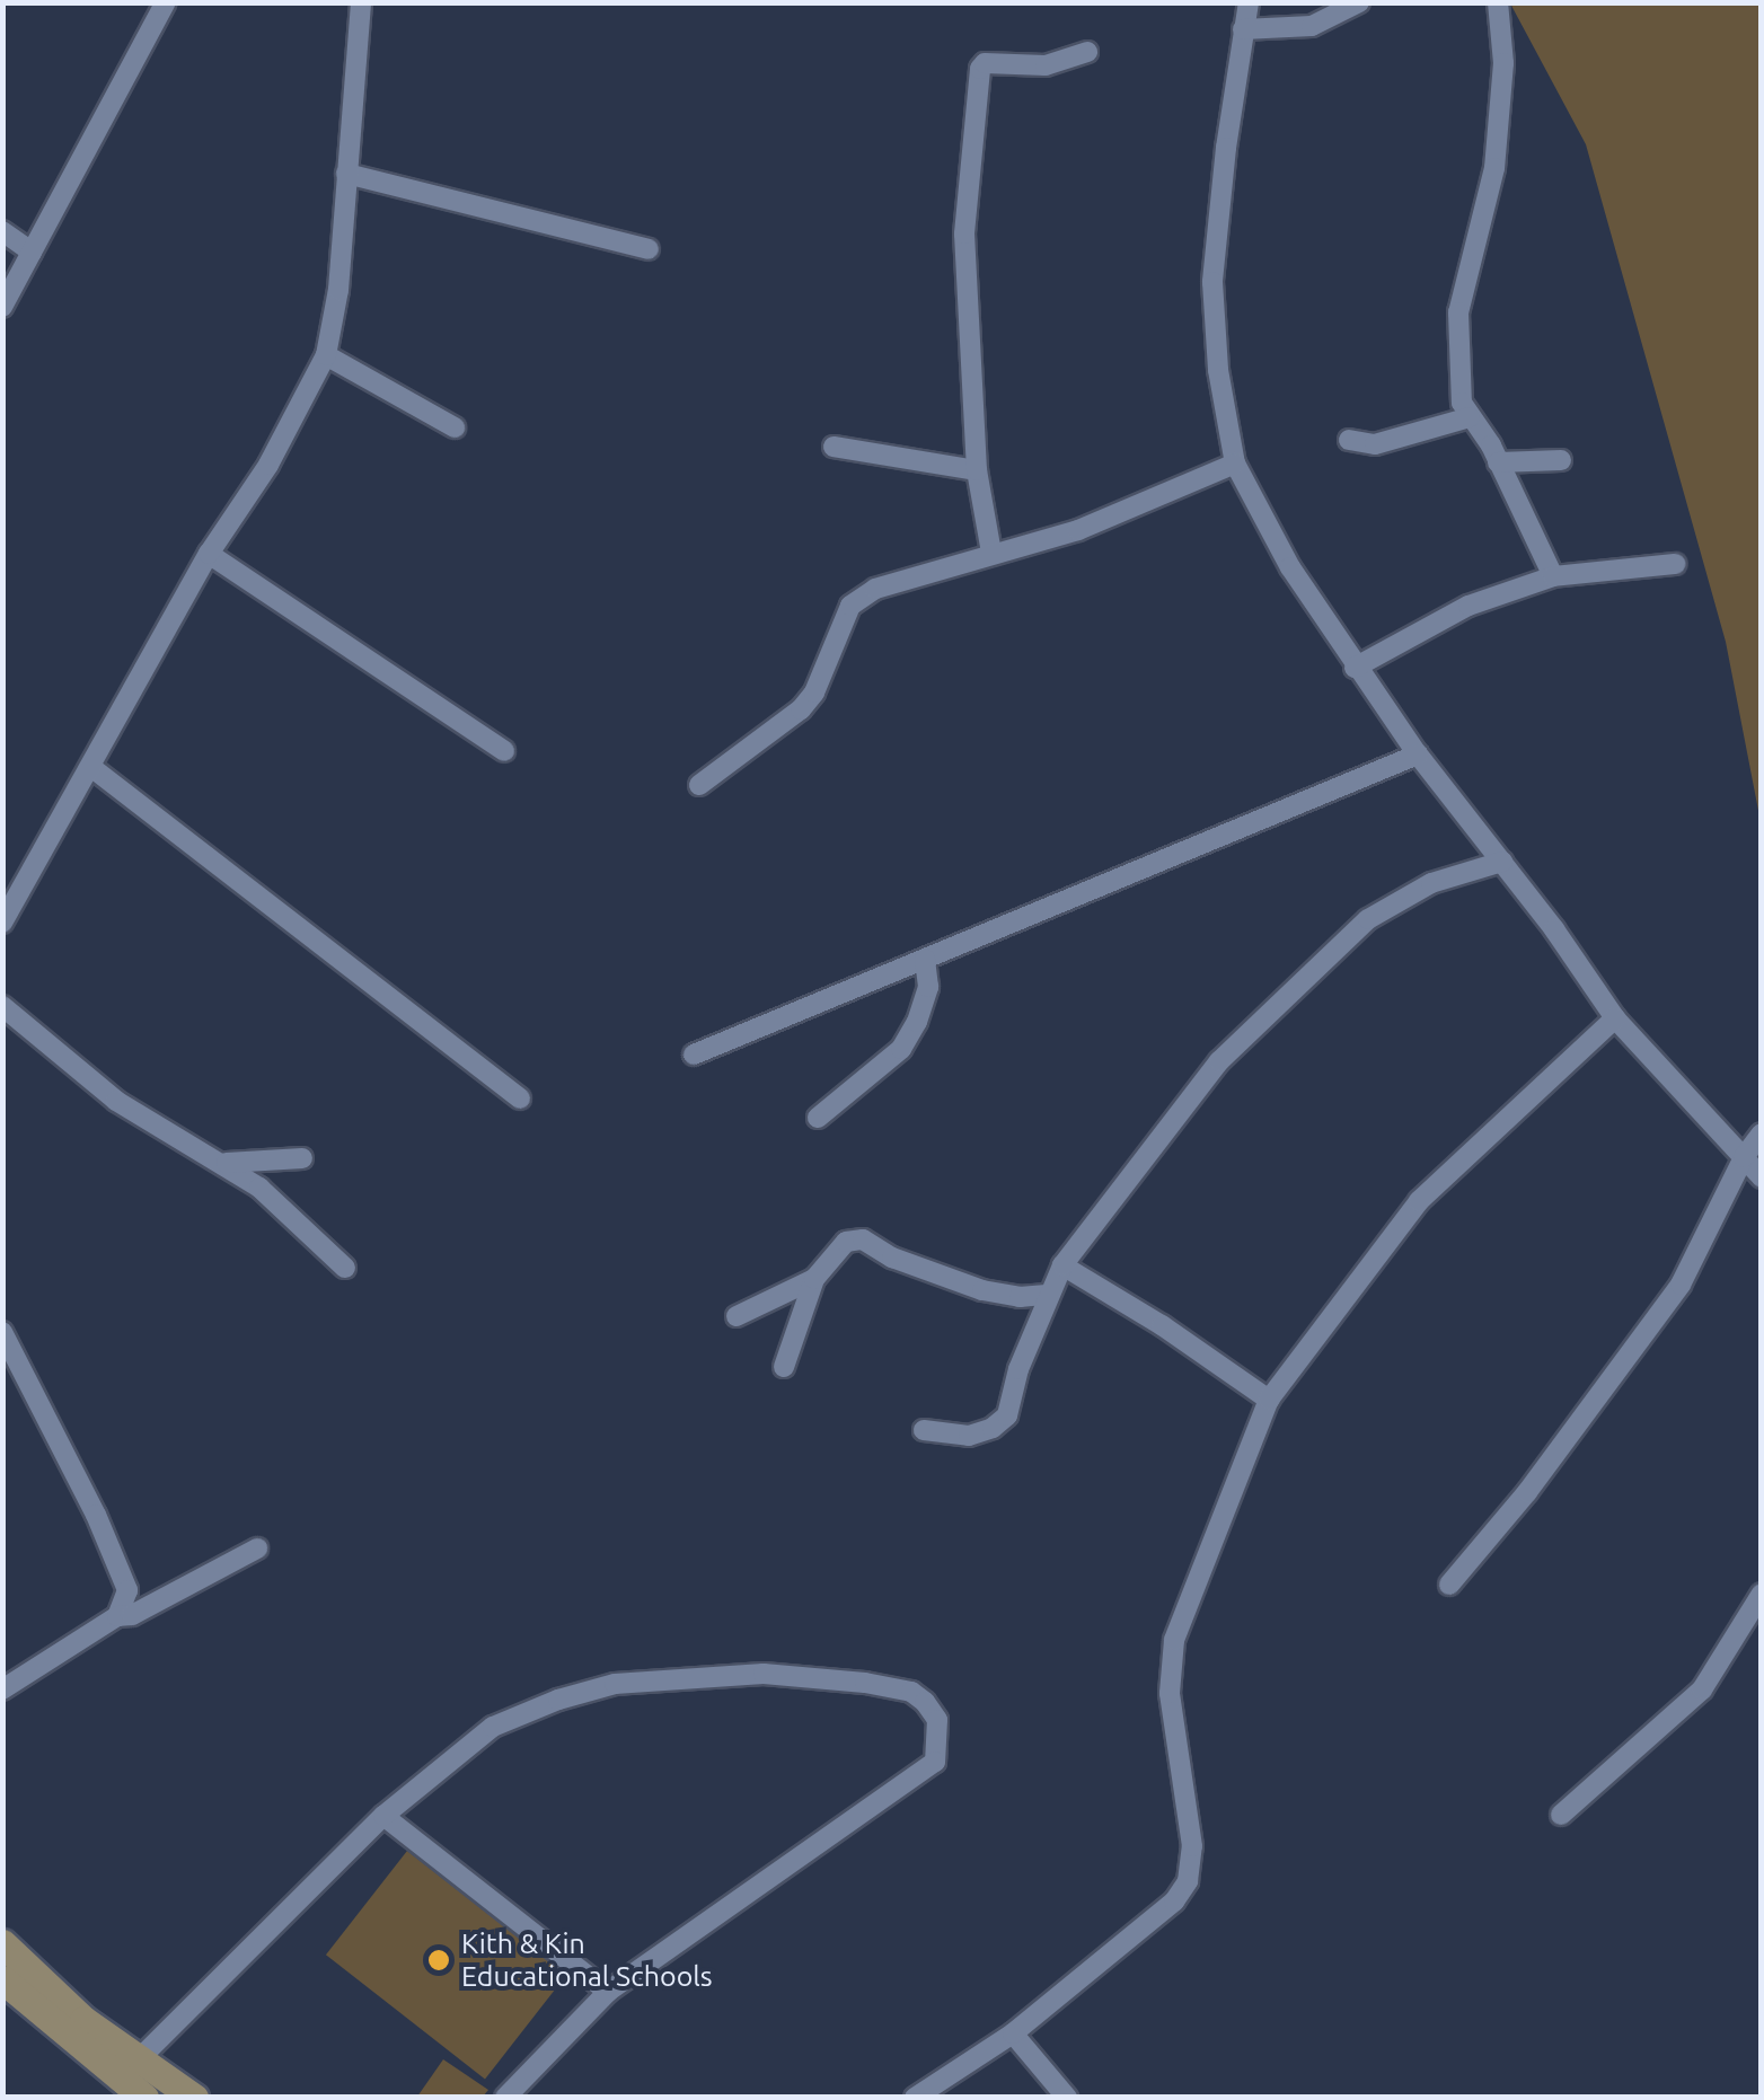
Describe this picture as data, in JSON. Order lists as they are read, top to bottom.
{
  "places": ["Kith & Kin Educational Schools"]
}
